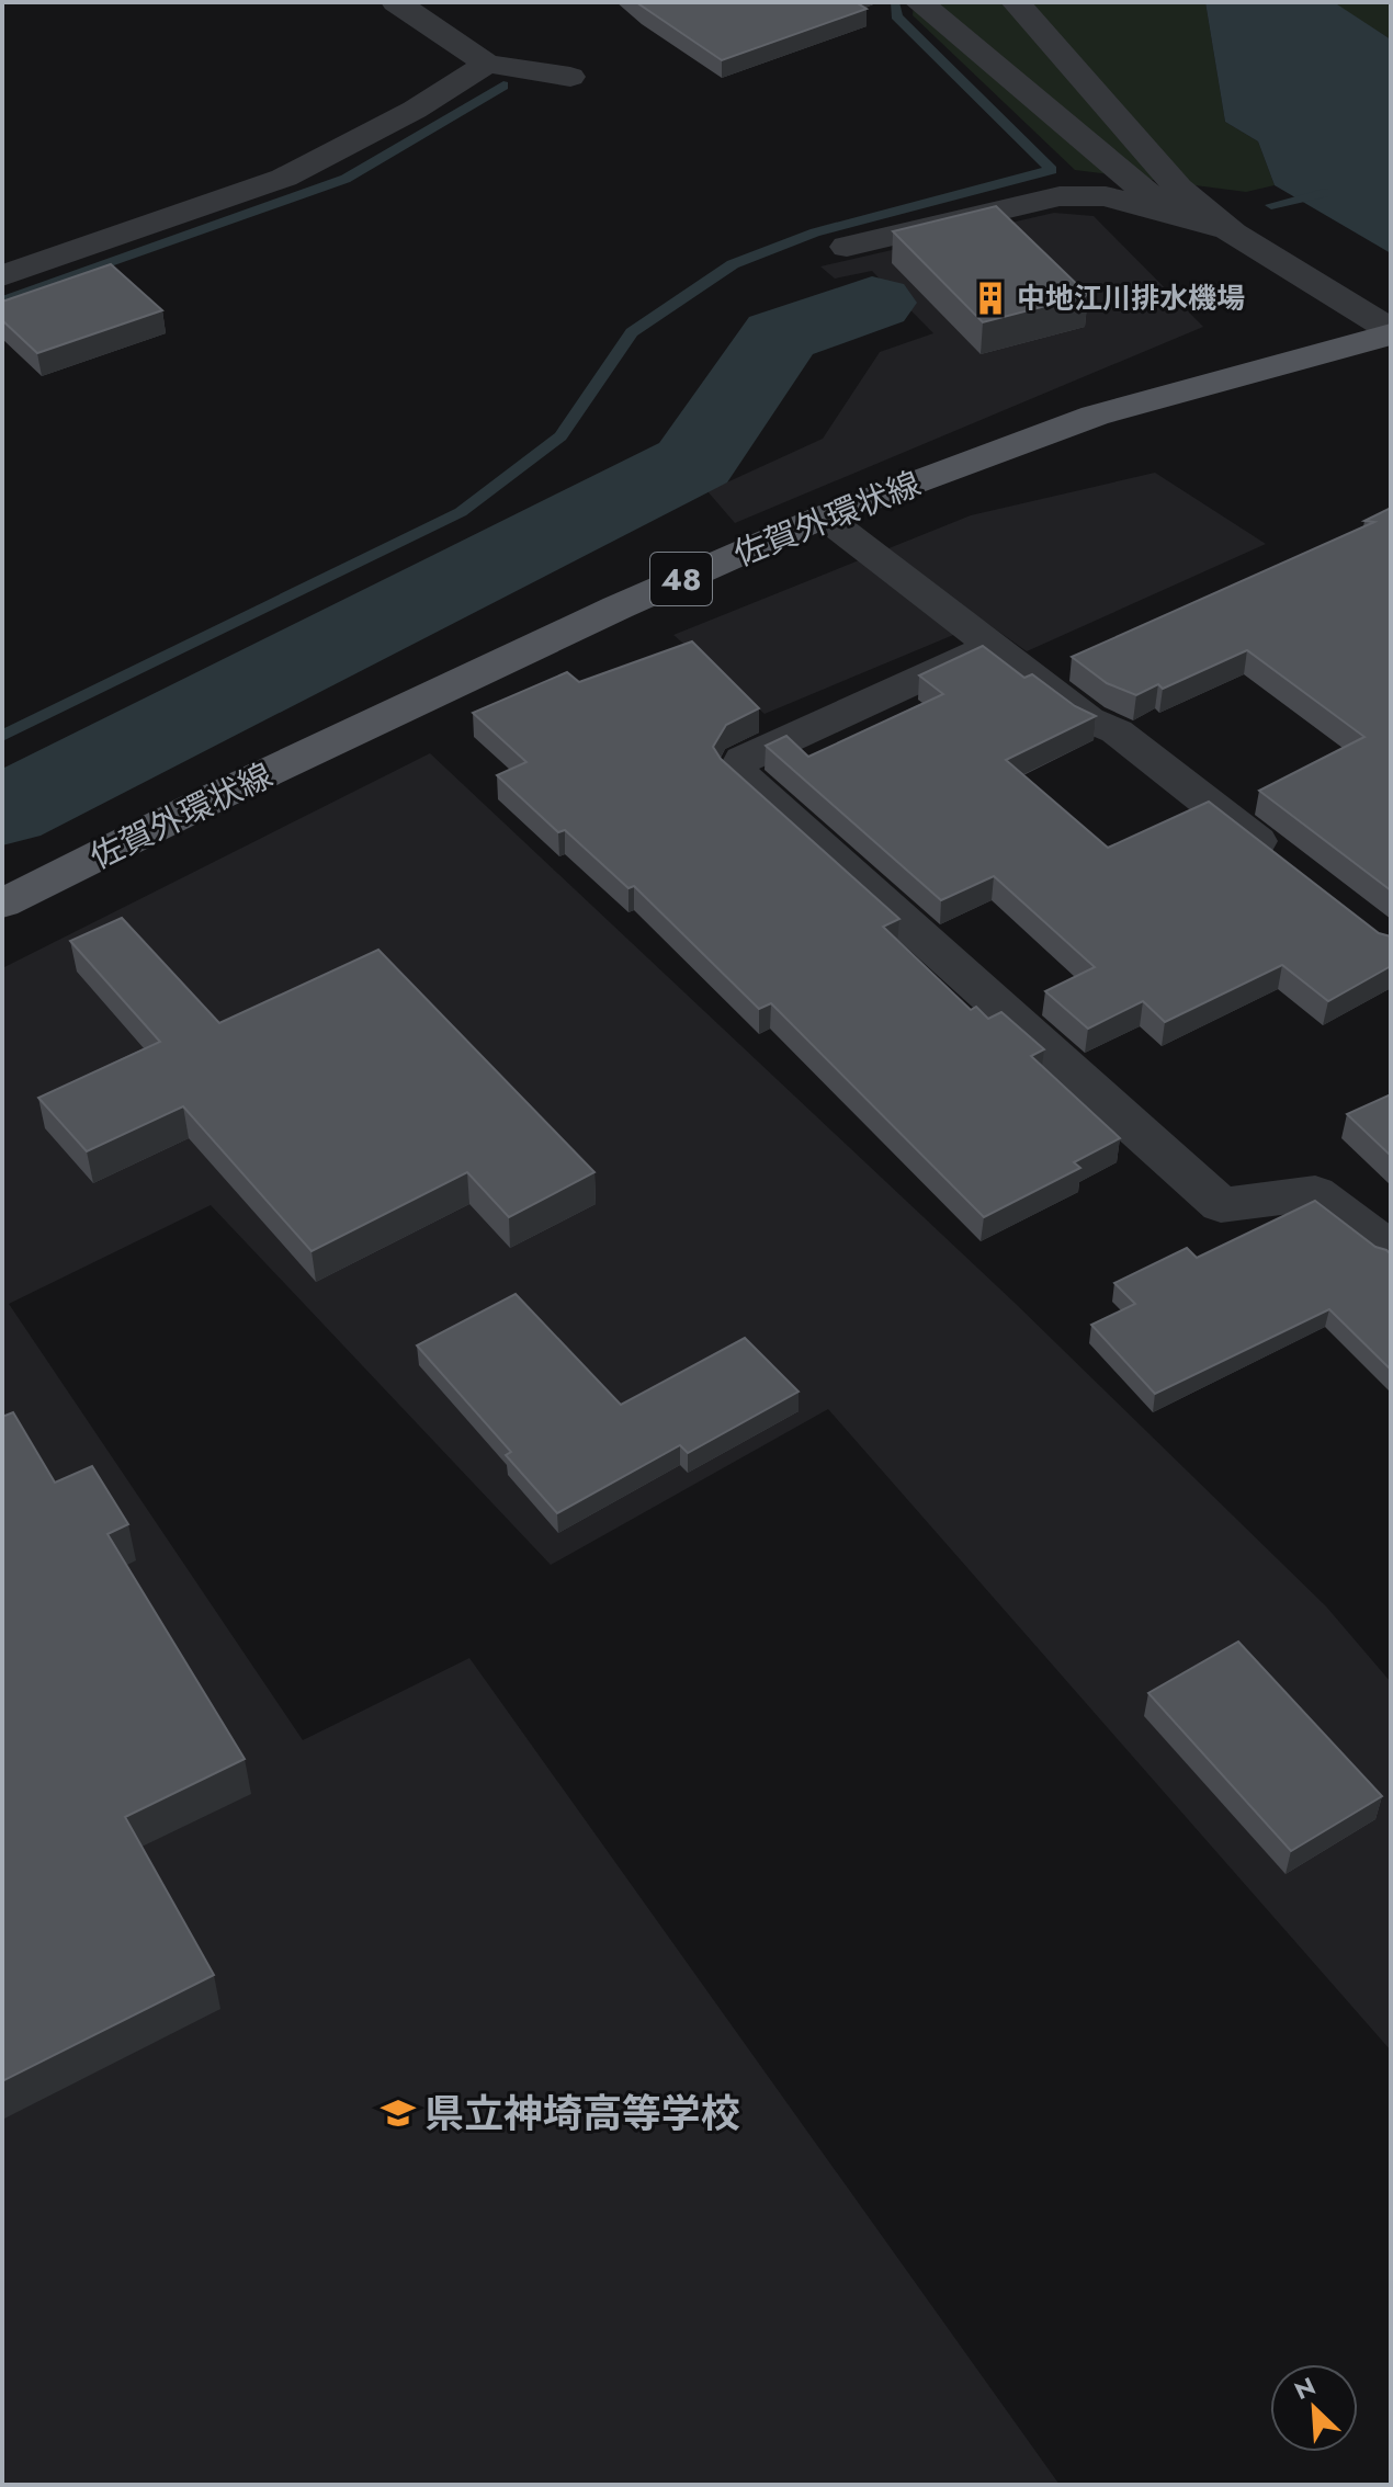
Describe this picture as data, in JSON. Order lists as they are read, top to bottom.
{
  "streets": {
    "main road": ["佐賀外環状線", "48"]
  },
  "places": {
    "building": ["中地江川排水機場"],
    "school or university": ["県立神埼高等学校"]
  },
  "north": "top left"
}
